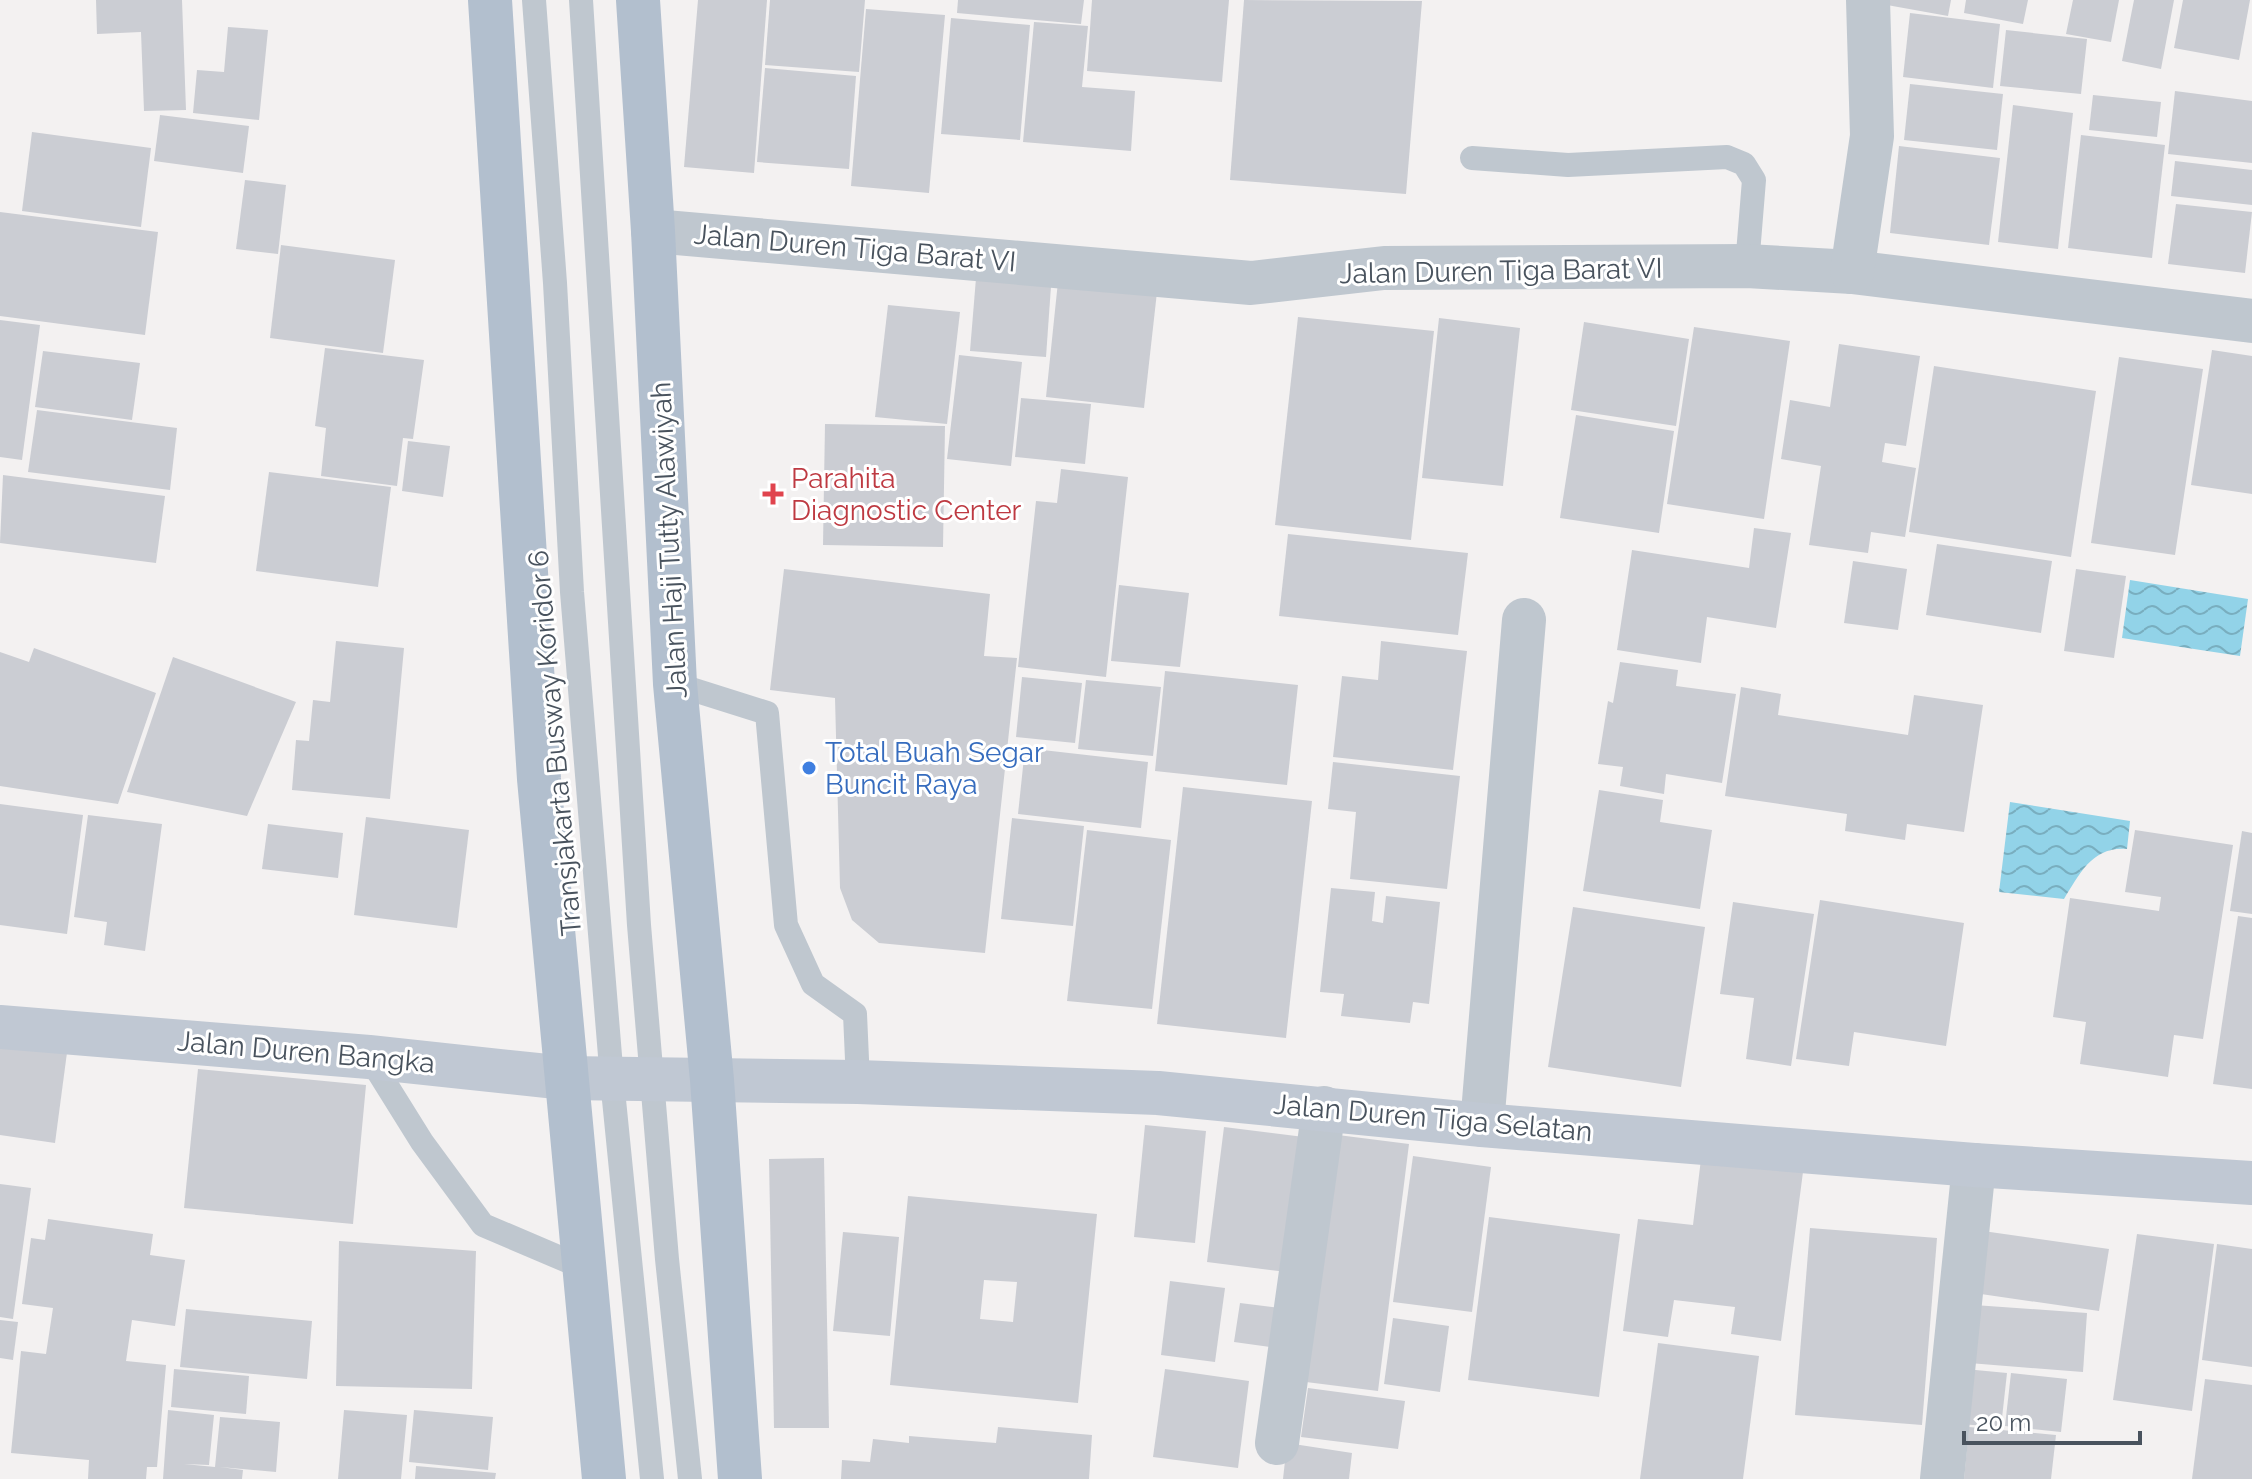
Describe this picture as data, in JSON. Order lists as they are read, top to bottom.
{
  "streets": {
    "main road": ["Jalan Haji Tutty Alawiyah"],
    "street": ["Jalan Duren Tiga Barat VI", "Jalan Duren Bangka", "Jalan Duren Tiga Selatan"],
    "lane": ["Transjakarta Busway Koridor 6"]
  },
  "crossings": [
    ["Jalan Duren Tiga Barat VI", "Jalan Haji Tutty Alawiyah"],
    ["Jalan Haji Tutty Alawiyah", "Jalan Duren Tiga Selatan"],
    ["Transjakarta Busway Koridor 6", "Jalan Duren Bangka"],
    ["Transjakarta Busway Koridor 6", "Jalan Duren Tiga Selatan"],
    ["Jalan Duren Bangka", "Jalan Duren Tiga Selatan"]
  ],
  "places": {
    "health": ["Parahita Diagnostic Center"],
    "other": ["Total Buah Segar Buncit Raya"]
  },
  "scale_bar": "20 m"
}
